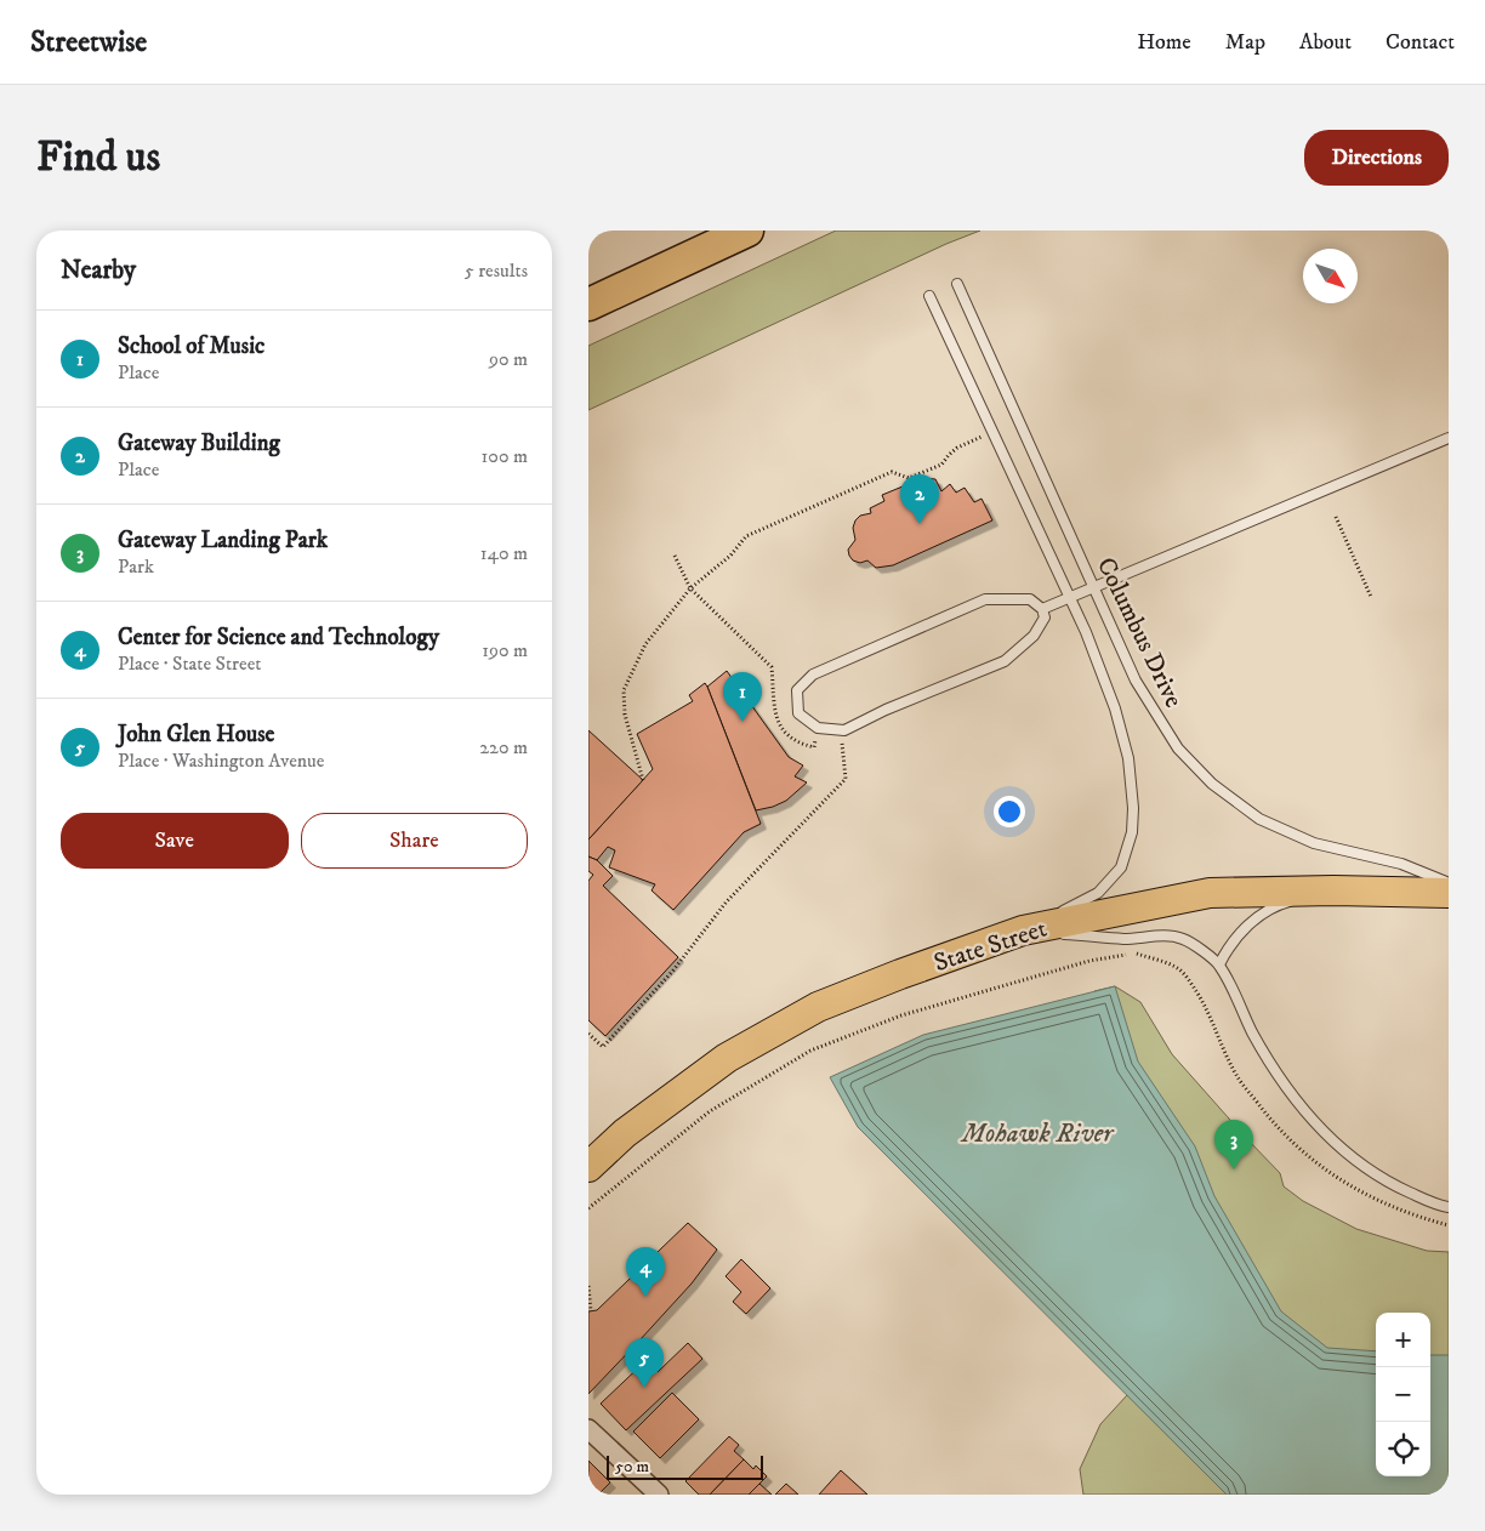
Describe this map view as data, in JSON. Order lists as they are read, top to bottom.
{
  "streets": {
    "main road": ["State Street"],
    "lane": ["Columbus Drive"]
  },
  "crossings": [
    ["Columbus Drive", "State Street"]
  ],
  "water": ["Mohawk River"],
  "scale_bar": "50 m",
  "north": "bottom right",
  "page": {
    "header": "Streetwise",
    "nav": [
      "Home",
      "Map",
      "About",
      "Contact"
    ],
    "buttons": [
      "Directions",
      ["Save", "Share"]
    ],
    "title": "Find us",
    "heading": ["Nearby", "5 results"],
    "list": [
      {
        "mark": "1",
        "name": "School of Music",
        "note": "Place",
        "value": "90 m"
      },
      {
        "mark": "2",
        "name": "Gateway Building",
        "note": "Place",
        "value": "100 m"
      },
      {
        "mark": "3",
        "name": "Gateway Landing Park",
        "note": "Park",
        "value": "140 m"
      },
      {
        "mark": "4",
        "name": "Center for Science and Technology",
        "note": "Place · State Street",
        "value": "190 m"
      },
      {
        "mark": "5",
        "name": "John Glen House",
        "note": "Place · Washington Avenue",
        "value": "220 m"
      }
    ],
    "pins": [
      "2",
      "1",
      "3",
      "4",
      "5"
    ],
    "map_buttons": ["+", "−"],
    "scale": "50 m"
  }
}
